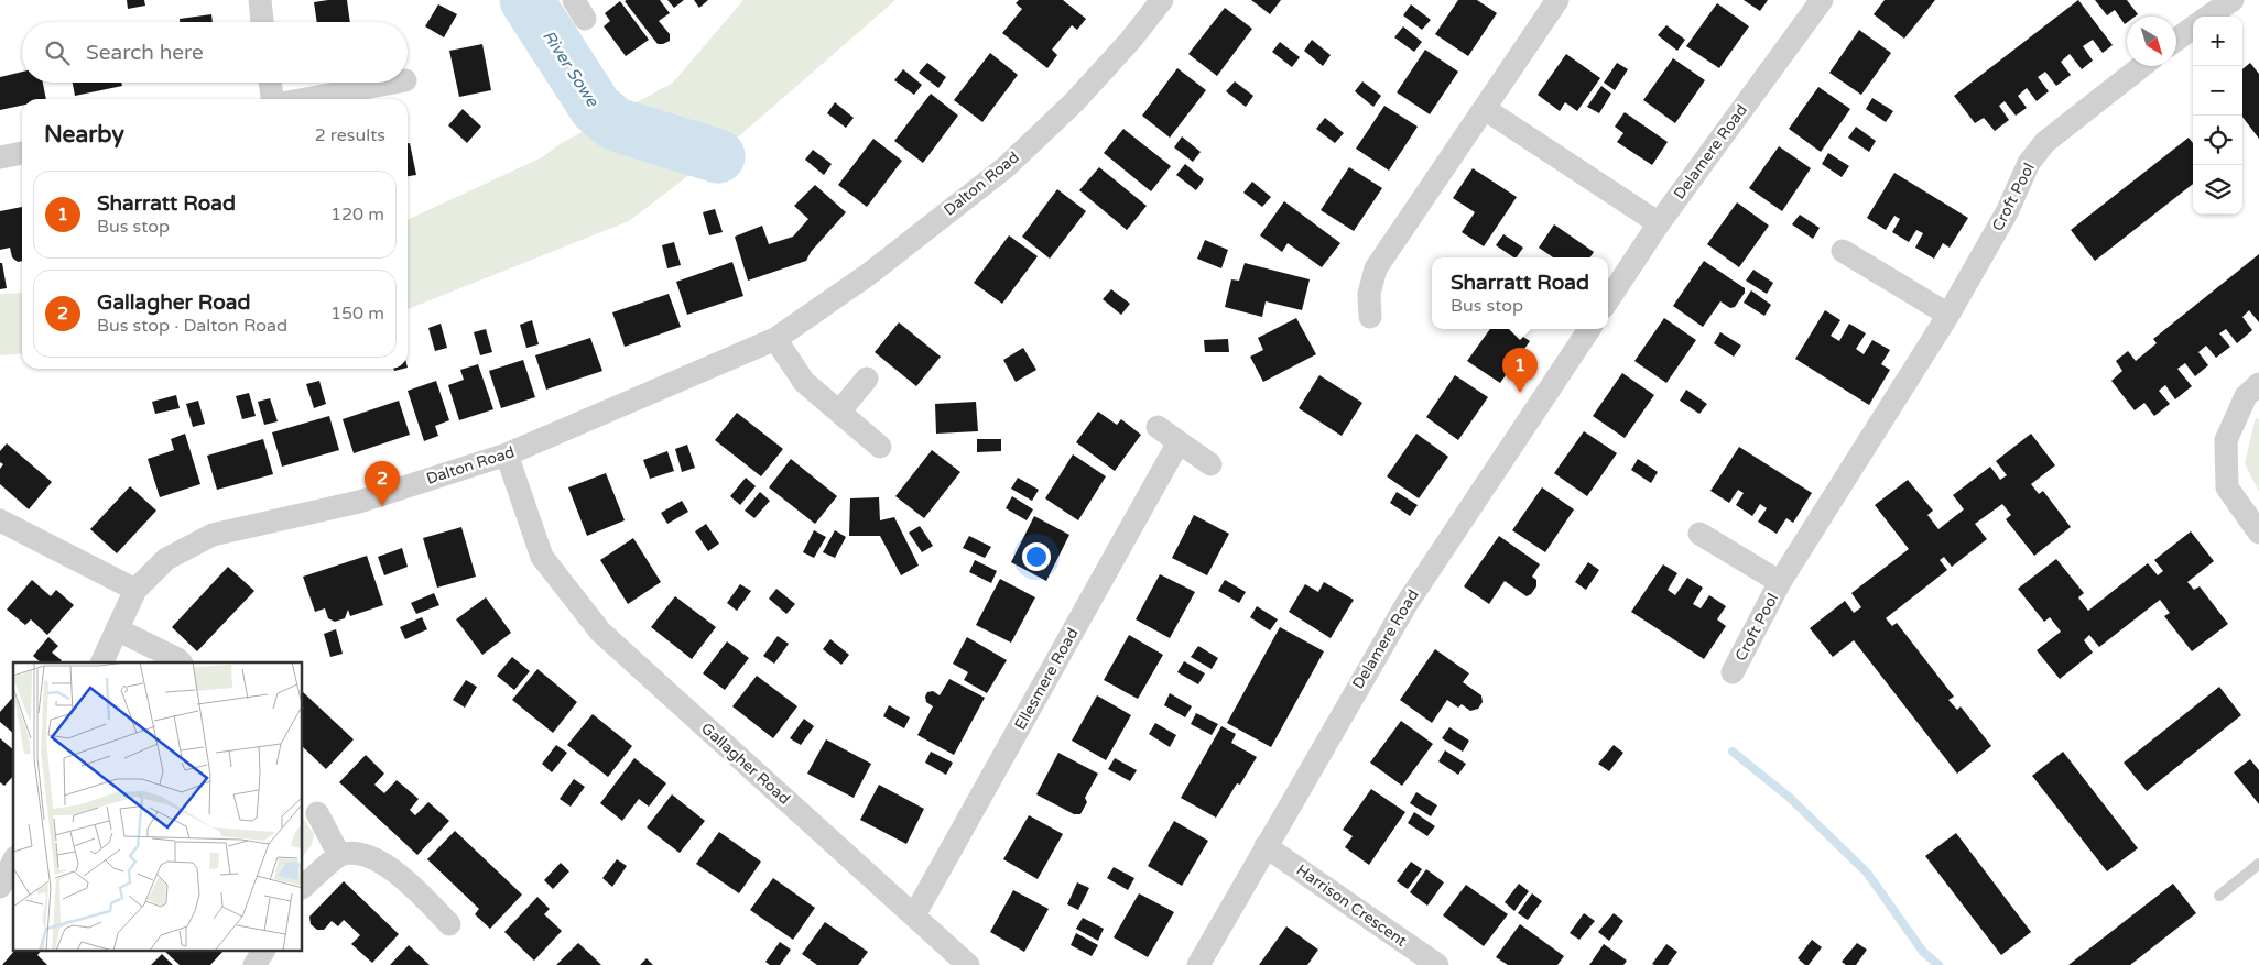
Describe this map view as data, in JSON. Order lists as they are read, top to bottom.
{
  "streets": {
    "street": [
      "Delamere Road",
      "Dalton Road",
      "Croft Pool",
      "Ellesmere Road",
      "Gallagher Road",
      "Harrison Crescent"
    ]
  },
  "crossings": [
    ["Delamere Road", "Harrison Crescent"],
    ["Dalton Road", "Gallagher Road"],
    ["Ellesmere Road", "Gallagher Road"]
  ],
  "water": ["River Sowe"],
  "north": "bottom right",
  "page": {
    "map_buttons": ["+", "−"],
    "search": "Search here",
    "heading": ["Nearby", "2 results"],
    "list": [
      {
        "mark": "1",
        "name": "Sharratt Road",
        "note": "Bus stop",
        "value": "120 m"
      },
      {
        "mark": "2",
        "name": "Gallagher Road",
        "note": "Bus stop · Dalton Road",
        "value": "150 m"
      }
    ],
    "popup": ["Sharratt Road", "Bus stop"],
    "pins": ["1", "2"]
  }
}
